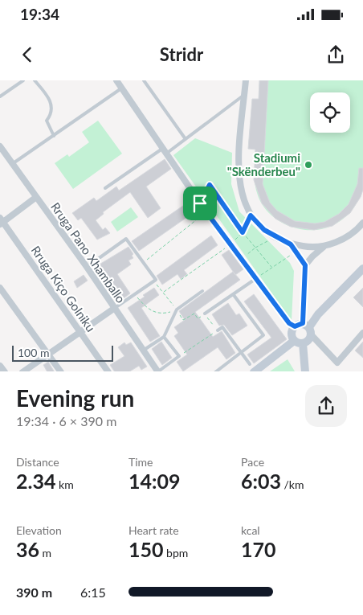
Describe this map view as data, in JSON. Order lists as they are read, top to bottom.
{
  "streets": {
    "street": ["Rruga Pano Xhamballo", "Rruga Kiço Golniku"]
  },
  "places": ["Stadiumi \"Skënderbeu\""],
  "scale_bar": "100 m",
  "page": {
    "status": "19:34",
    "header": "Stridr",
    "scale": "100 m",
    "heading": ["Evening run", "19:34 · 6 × 390 m"],
    "stats": [
      ["Distance", "2.34 km"],
      ["Time", "14:09"],
      ["Pace", "6:03 /km"],
      ["Elevation", "36 m"],
      ["Heart rate", "150 bpm"],
      ["kcal", "170"]
    ],
    "list": [
      {
        "name": "390 m",
        "note": "6:15"
      }
    ]
  }
}
